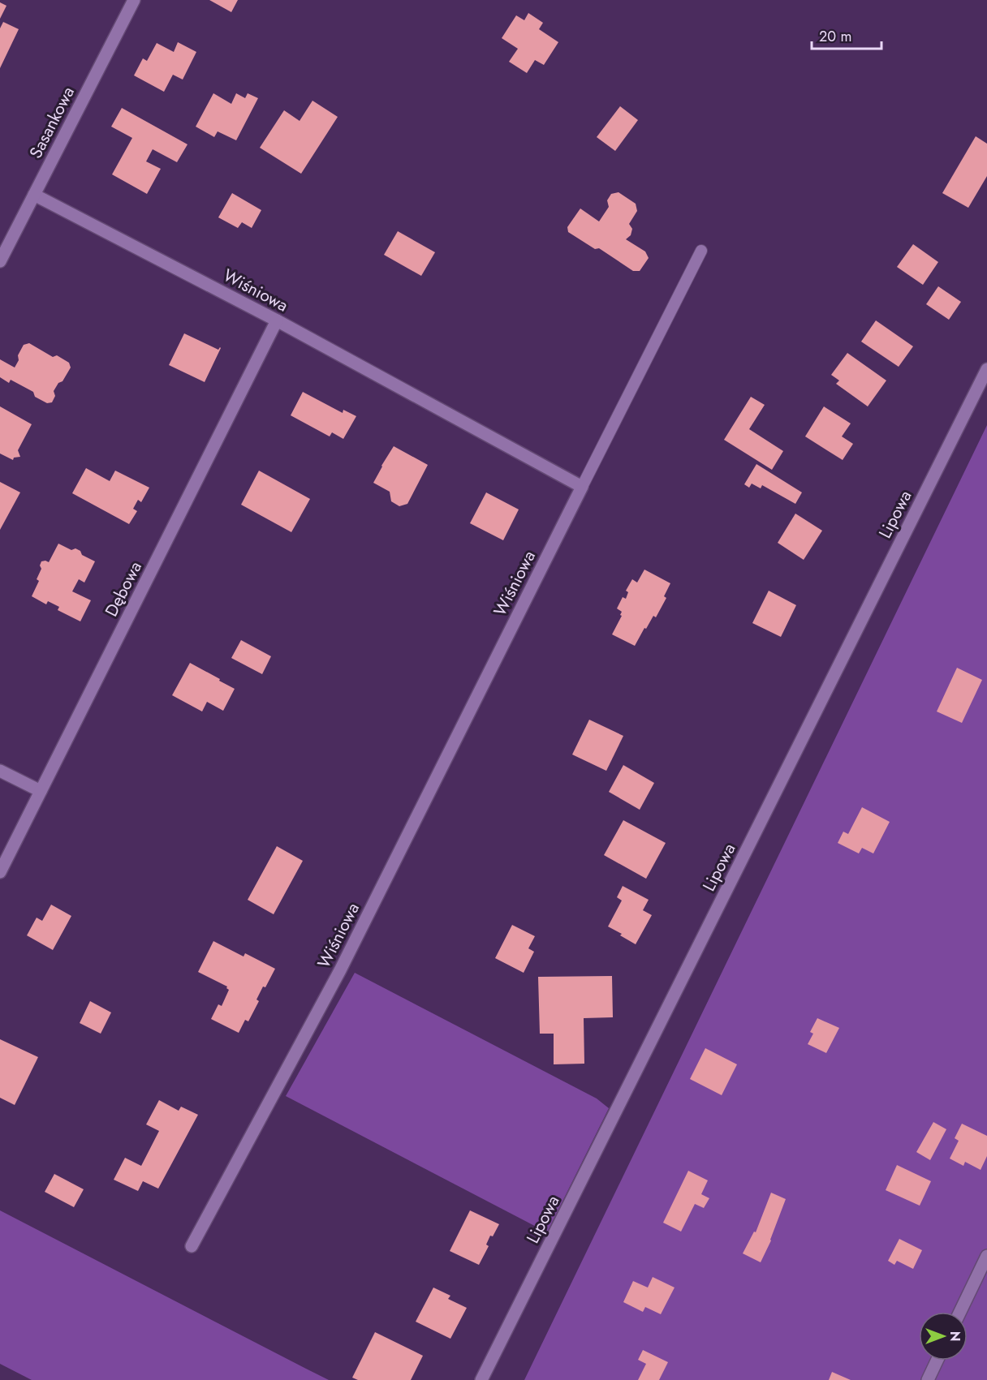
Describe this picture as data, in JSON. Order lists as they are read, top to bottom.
{
  "streets": {
    "street": [
      "Sasankowa",
      "Wiśniowa",
      "Lipowa",
      "Dębowa"
    ]
  },
  "crossings": [
    ["Sasankowa", "Wiśniowa"],
    ["Wiśniowa", "Dębowa"]
  ],
  "scale_bar": "20 m",
  "north": "right"
}
